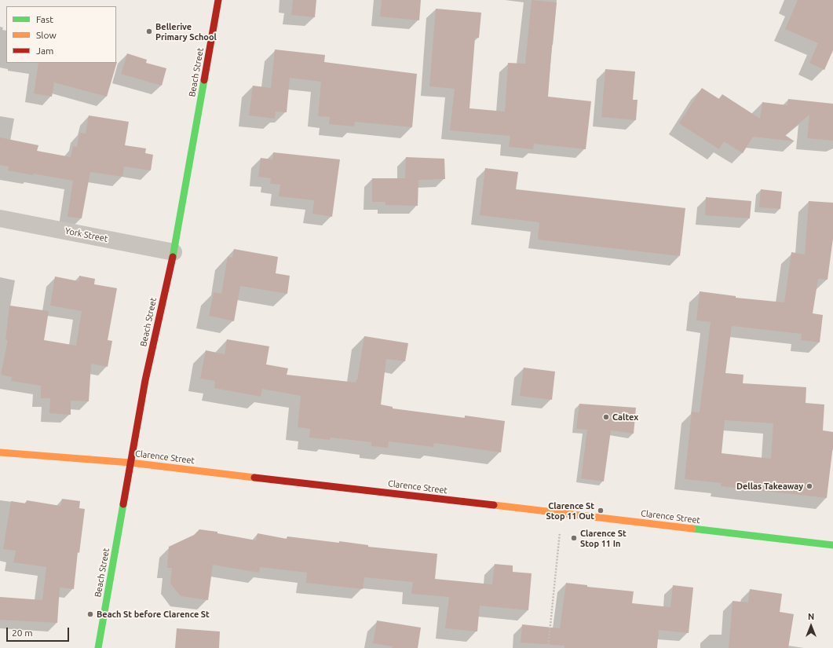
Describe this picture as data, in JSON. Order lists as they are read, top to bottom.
{
  "streets": {
    "main road": ["Beach Street", "Clarence Street"],
    "street": ["York Street"]
  },
  "crossings": [
    ["Beach Street", "York Street"],
    ["Beach Street", "Clarence Street"]
  ],
  "places": [
    "Bellerive Primary School",
    "Caltex",
    "Dellas Takeaway",
    "Clarence St Stop 11 Out",
    "Clarence St Stop 11 In",
    "Beach St before Clarence St"
  ],
  "legend": ["Fast", "Slow", "Jam"],
  "scale_bar": "20 m",
  "north": "top"
}
